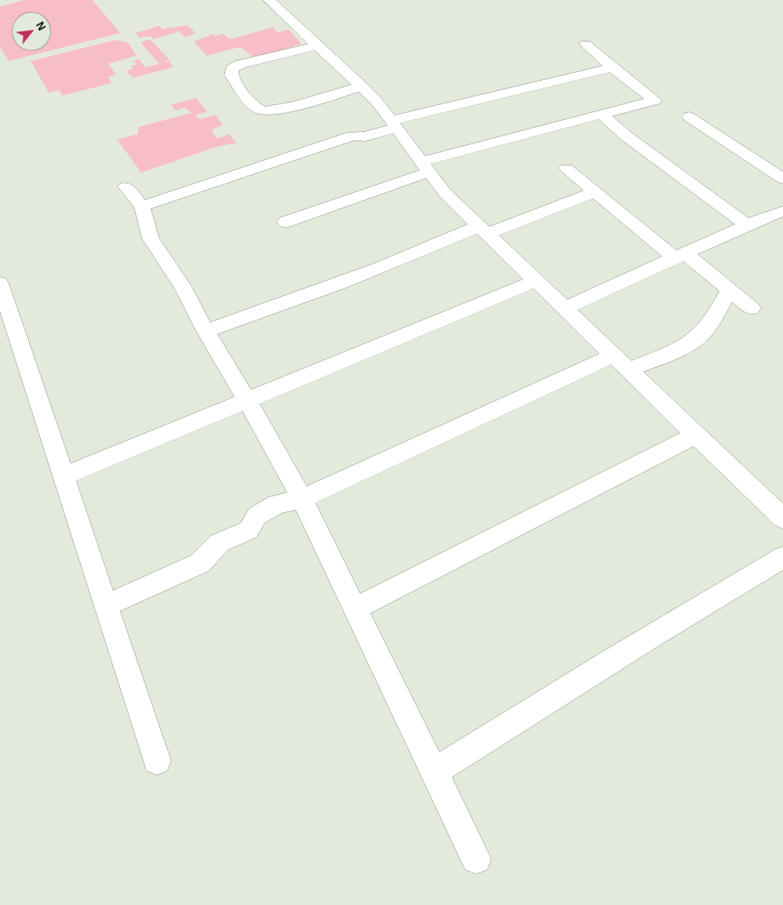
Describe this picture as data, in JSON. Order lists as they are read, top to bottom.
{
  "north": "top right"
}
